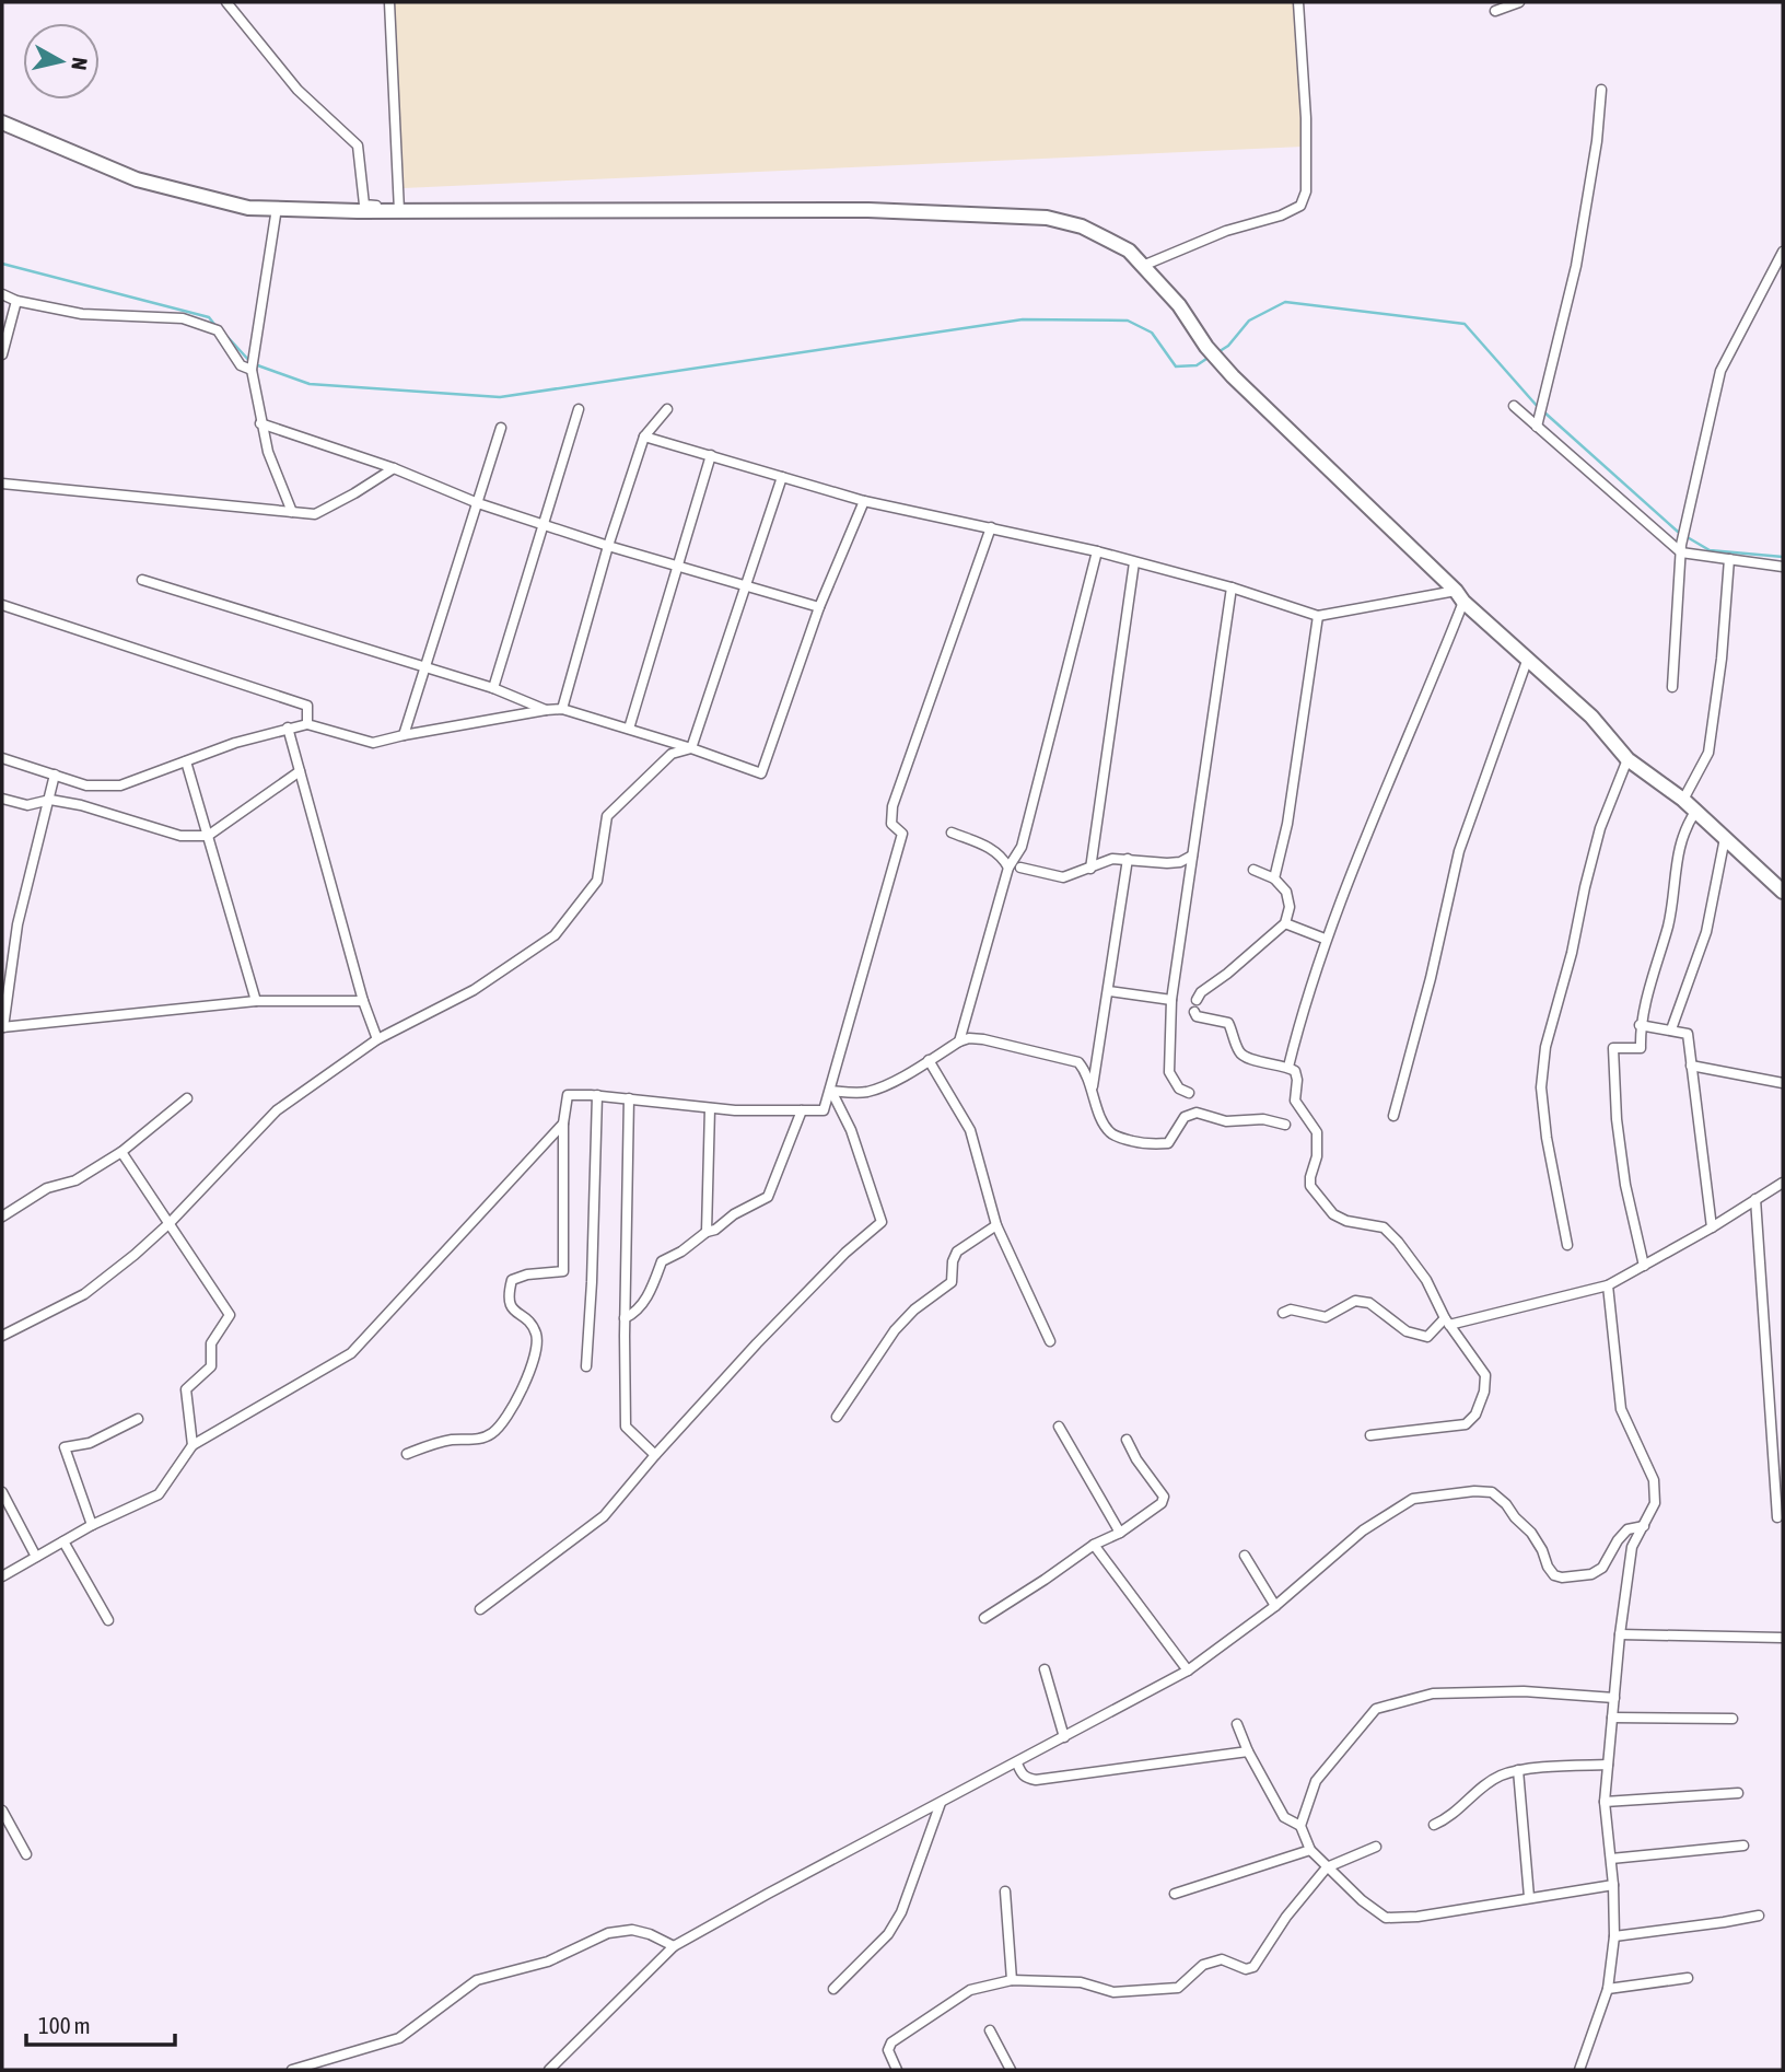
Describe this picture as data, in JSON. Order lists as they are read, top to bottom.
{
  "scale_bar": "100 m",
  "north": "right"
}
